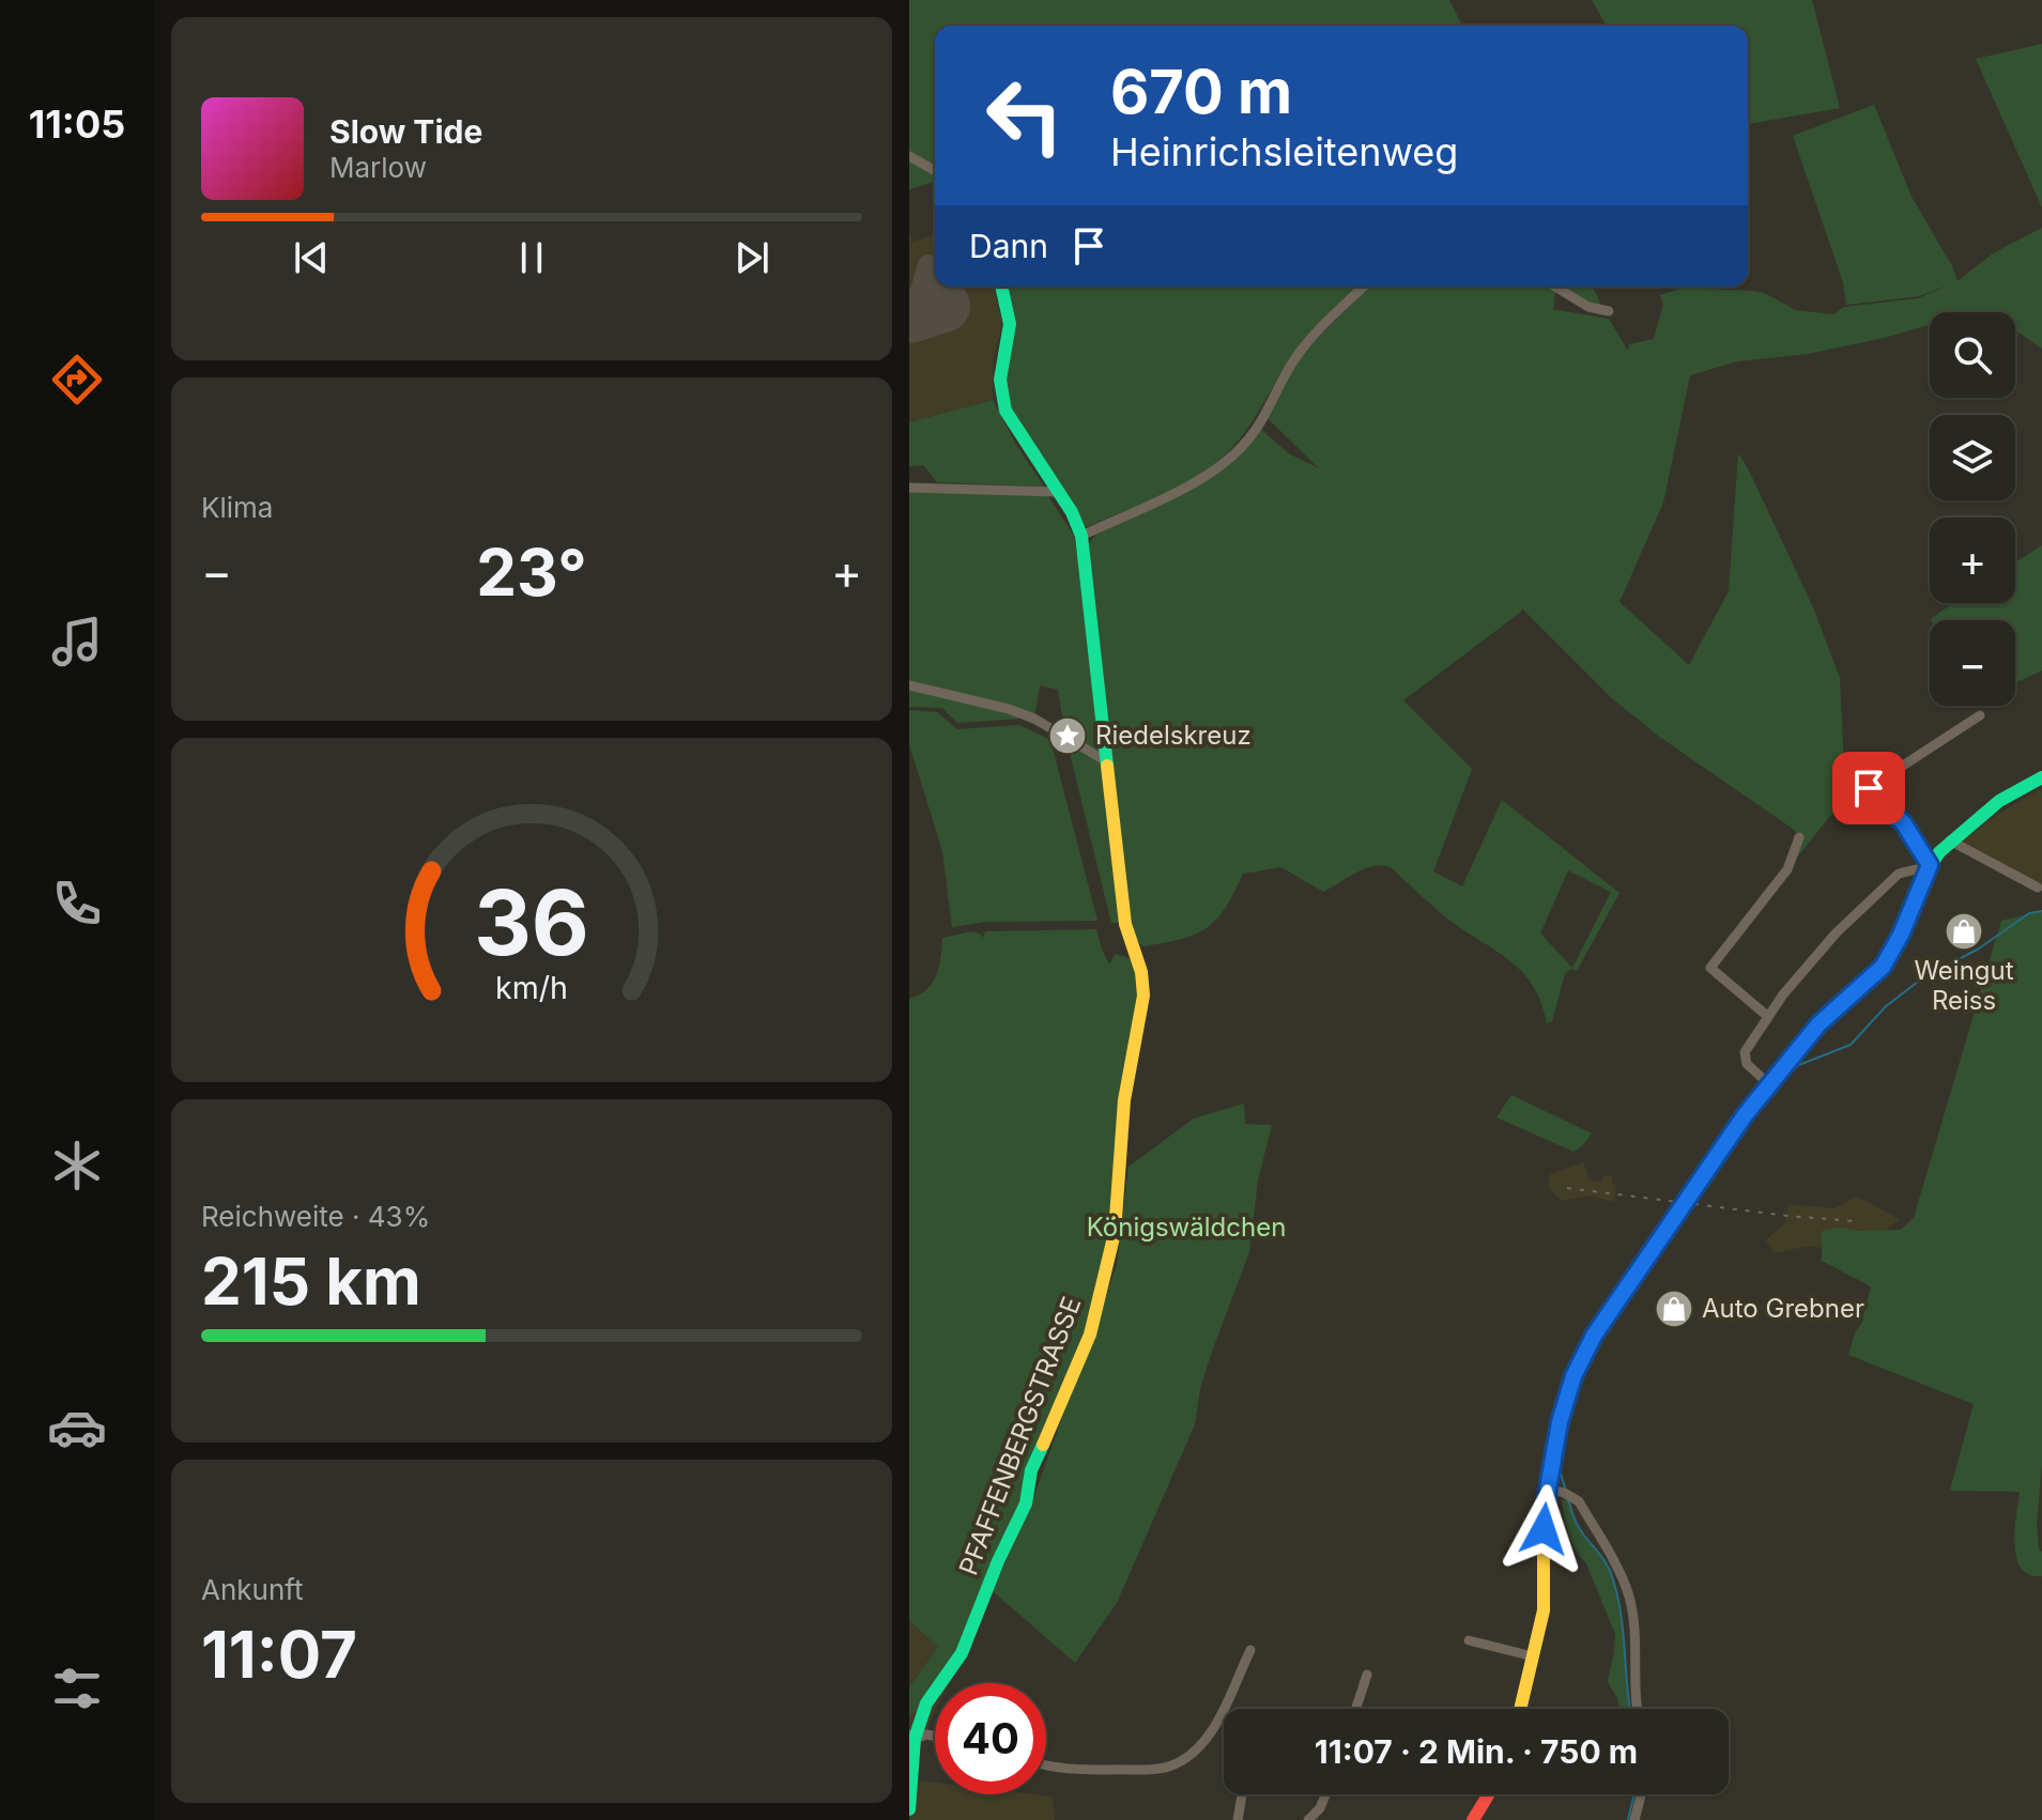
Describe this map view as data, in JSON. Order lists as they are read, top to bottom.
{
  "streets": {
    "street": ["PFAFFENBERGSTRASSE"]
  },
  "parks": ["Königswäldchen"],
  "places": {
    "place": ["Riedelskreuz"],
    "shop": ["Weingut Reiss", "Auto Grebner"]
  },
  "page": {
    "tabs": "11:05",
    "turn": ["670 m", "Heinrichsleitenweg"],
    "song": ["Slow Tide", "Marlow"],
    "then": "Dann",
    "map_buttons": ["+", "−"],
    "tile": [
      "Klima",
      ["Reichweite · 43%", "215 km"],
      ["Ankunft", "11:07"]
    ],
    "heat": ["−", "23°", "+"],
    "limit": "40",
    "trip": "11:07 · 2 Min. · 750 m",
    "gauge": ["36", "km/h"]
  }
}
